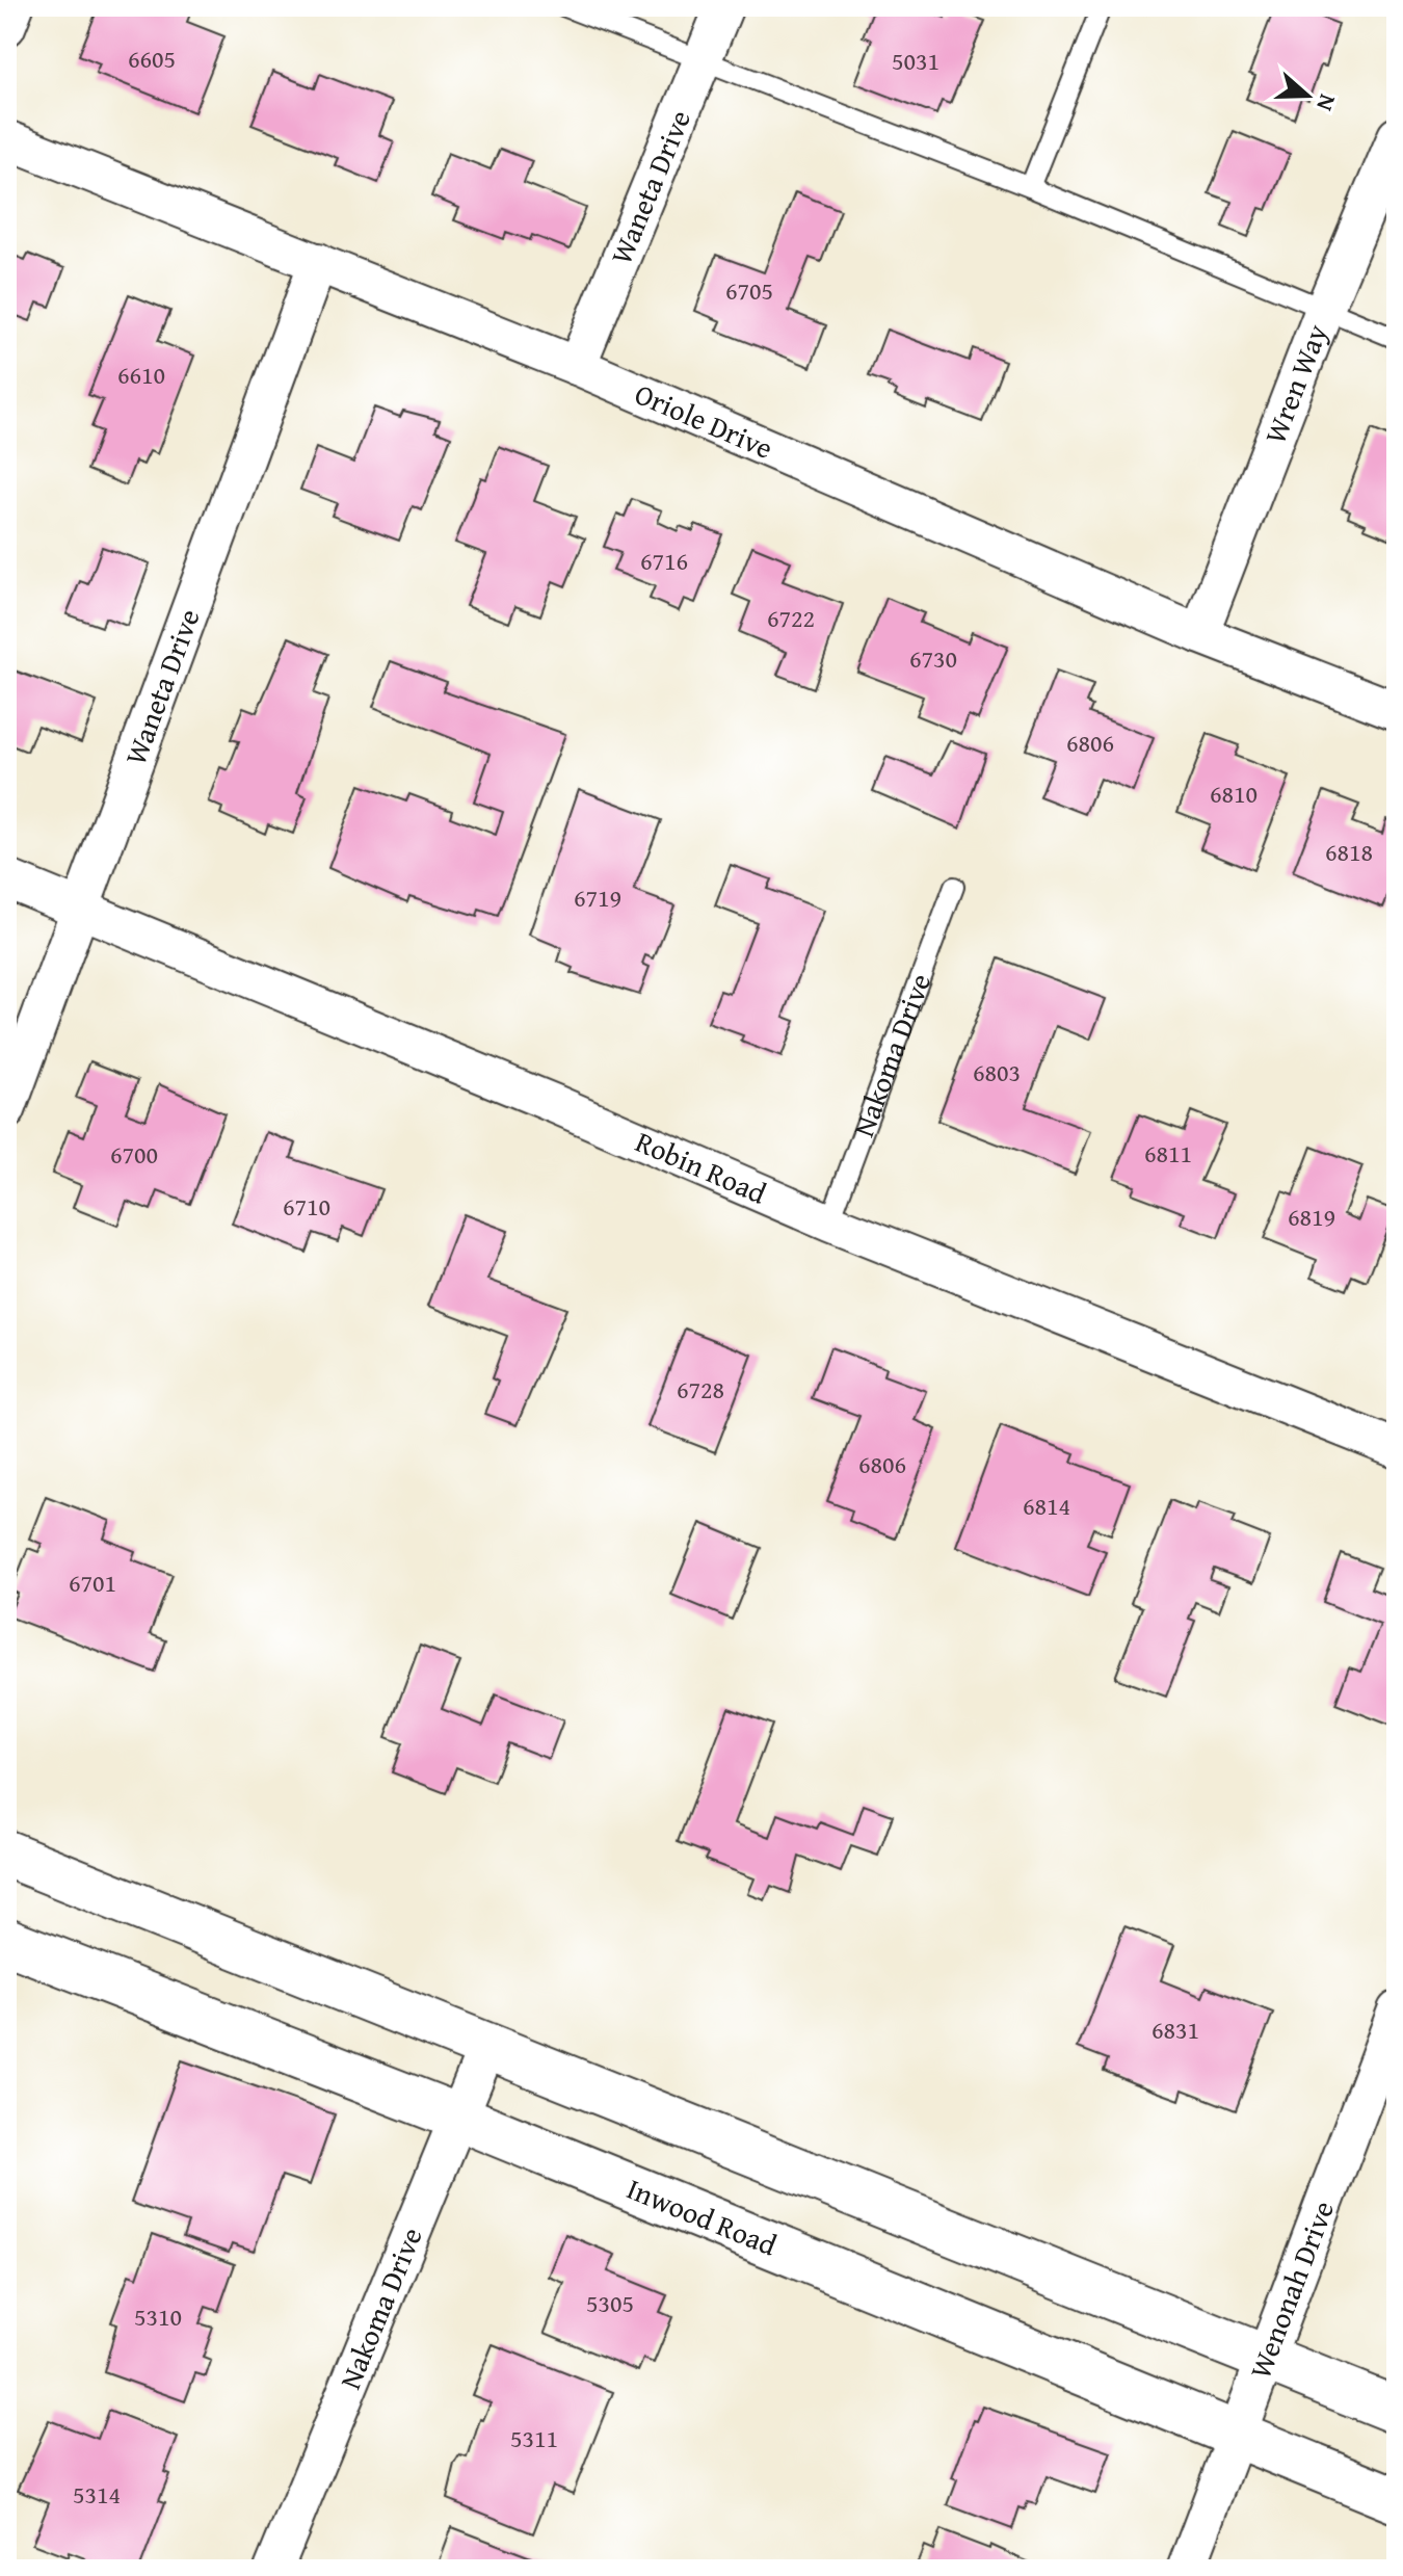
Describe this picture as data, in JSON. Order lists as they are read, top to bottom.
{
  "streets": {
    "main road": ["Inwood Road"],
    "street": [
      "Waneta Drive",
      "Wren Way",
      "Oriole Drive",
      "Nakoma Drive",
      "Robin Road",
      "Wenonah Drive"
    ]
  },
  "crossings": [
    ["Waneta Drive", "Oriole Drive"],
    ["Waneta Drive", "Robin Road"],
    ["Wren Way", "Oriole Drive"],
    ["Nakoma Drive", "Robin Road"],
    ["Nakoma Drive", "Inwood Road"],
    ["Inwood Road", "Wenonah Drive"]
  ],
  "house_numbers": [
    "6605",
    "5031",
    "6705",
    "6610",
    "6716",
    "6722",
    "6730",
    "6806",
    "6810",
    "6818",
    "6719",
    "6803",
    "6811",
    "6700",
    "6710",
    "6819",
    "6728",
    "6806",
    "6814",
    "6701",
    "6831",
    "5305",
    "5310",
    "5311",
    "5314"
  ],
  "north": "right"
}
